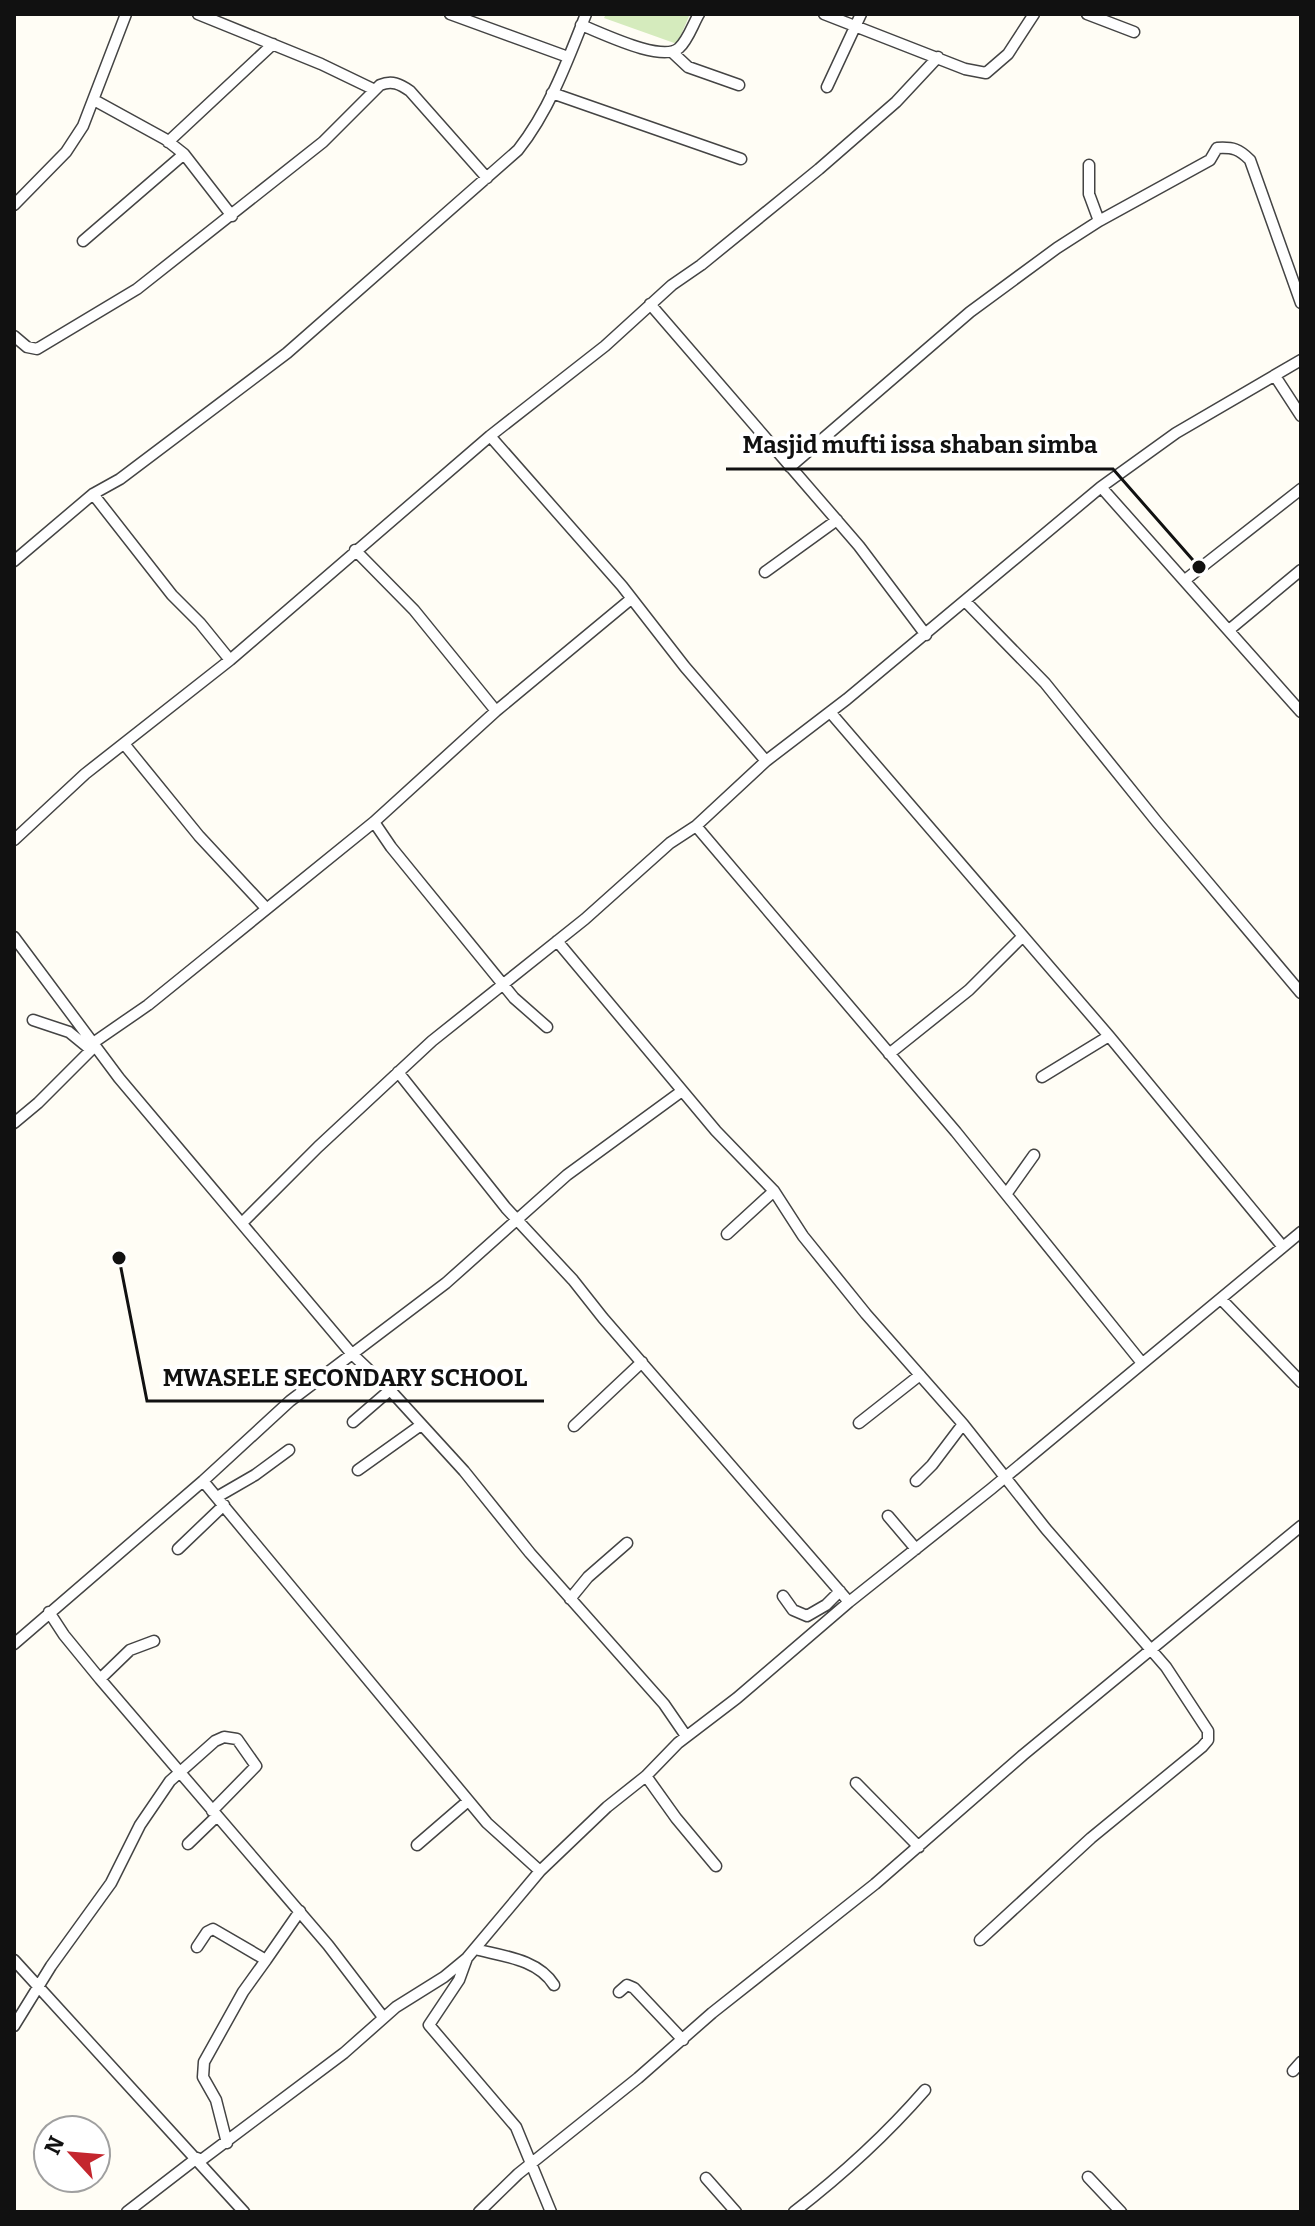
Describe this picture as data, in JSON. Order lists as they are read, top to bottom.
{
  "places": ["Masjid mufti issa shaban simba", "MWASELE SECONDARY SCHOOL"],
  "north": "top left"
}
